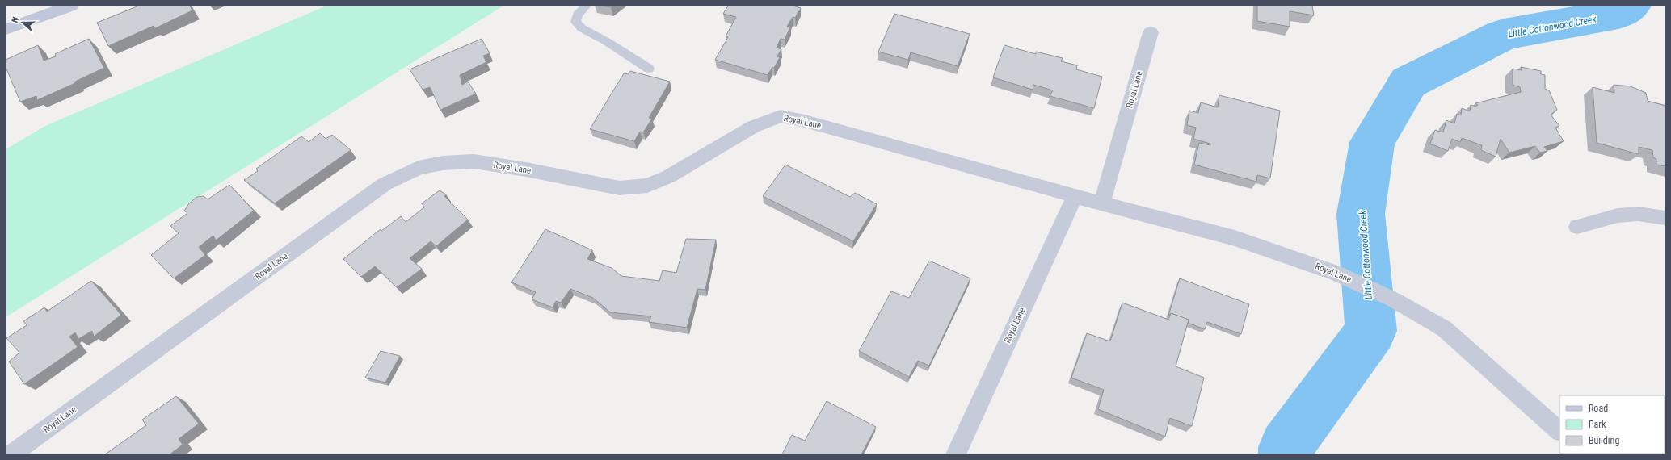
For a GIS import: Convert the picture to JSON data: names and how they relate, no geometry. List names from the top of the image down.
{
  "streets": {
    "street": ["Royal Lane"]
  },
  "water": ["Little Cottonwood Creek"],
  "legend": ["Road", "Park", "Building"],
  "north": "left"
}
